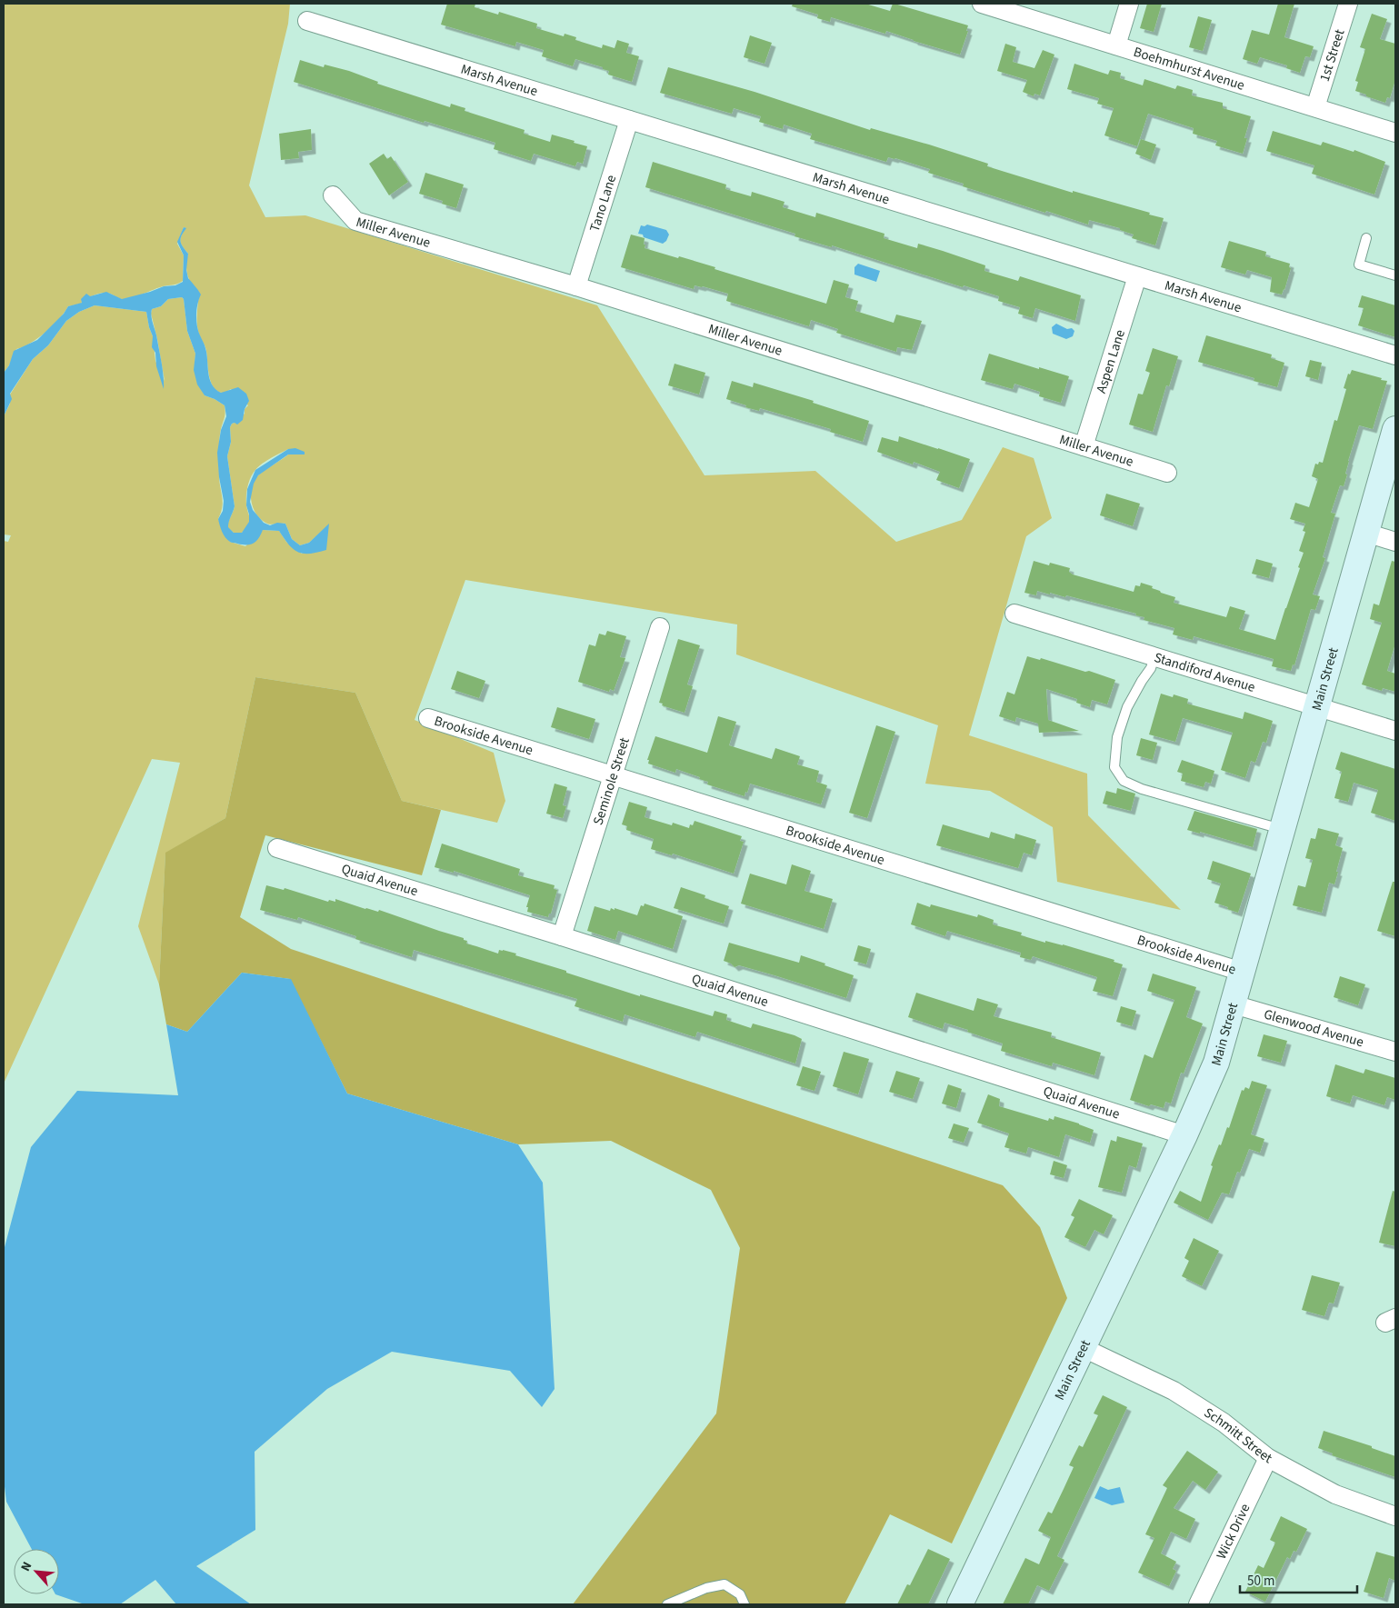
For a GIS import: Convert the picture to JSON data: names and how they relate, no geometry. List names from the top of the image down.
{
  "streets": {
    "main road": ["Main Street"],
    "street": [
      "1st Street",
      "Boehmhurst Avenue",
      "Marsh Avenue",
      "Tano Lane",
      "Miller Avenue",
      "Aspen Lane",
      "Standiford Avenue",
      "Brookside Avenue",
      "Seminole Street",
      "Quaid Avenue",
      "Glenwood Avenue",
      "Schmitt Street",
      "Wick Drive"
    ]
  },
  "crossings": [
    ["1st Street", "Boehmhurst Avenue"],
    ["Marsh Avenue", "Tano Lane"],
    ["Marsh Avenue", "Aspen Lane"],
    ["Tano Lane", "Miller Avenue"],
    ["Miller Avenue", "Aspen Lane"],
    ["Standiford Avenue", "Main Street"],
    ["Main Street", "Brookside Avenue"],
    ["Main Street", "Quaid Avenue"],
    ["Main Street", "Glenwood Avenue"],
    ["Main Street", "Schmitt Street"],
    ["Brookside Avenue", "Seminole Street"],
    ["Seminole Street", "Quaid Avenue"],
    ["Schmitt Street", "Wick Drive"]
  ],
  "scale_bar": "50 m",
  "north": "top left"
}
